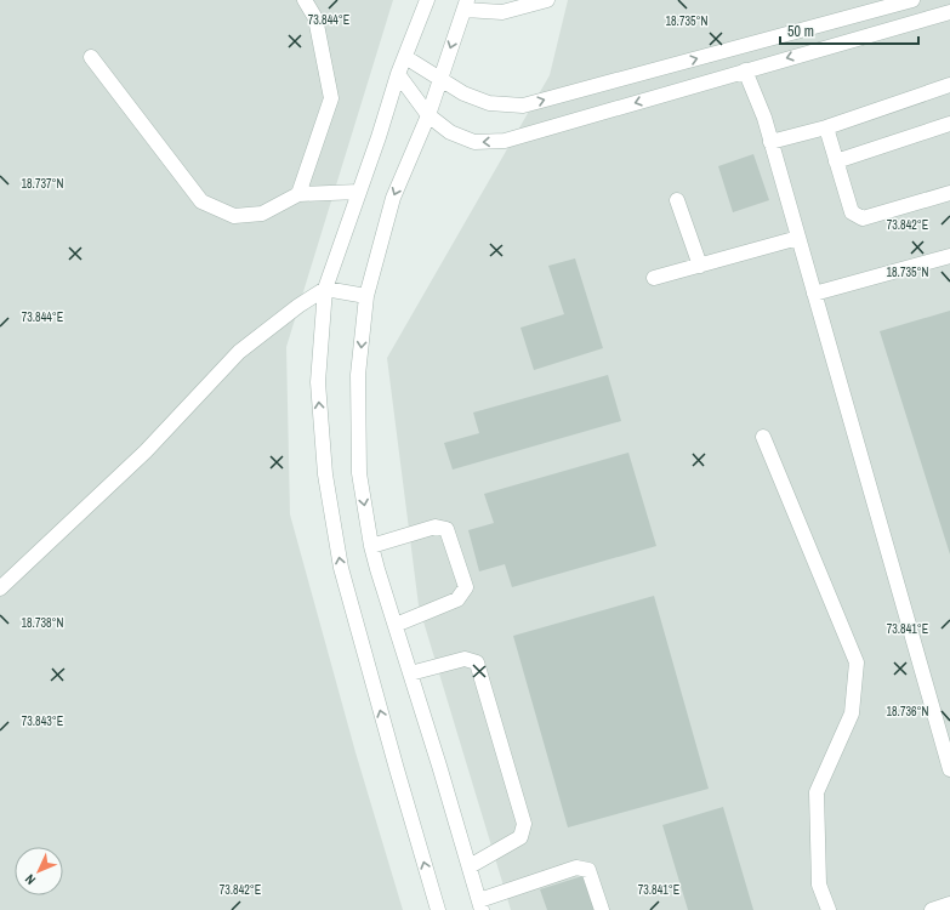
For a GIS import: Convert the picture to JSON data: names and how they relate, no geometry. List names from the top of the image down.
{
  "scale_bar": "50 m",
  "north": "bottom left",
  "coordinates": [
    "73.844°E",
    "18.735°N",
    "18.737°N",
    "73.842°E",
    "18.738°N",
    "73.841°E",
    "18.736°N",
    "73.843°E"
  ]
}
